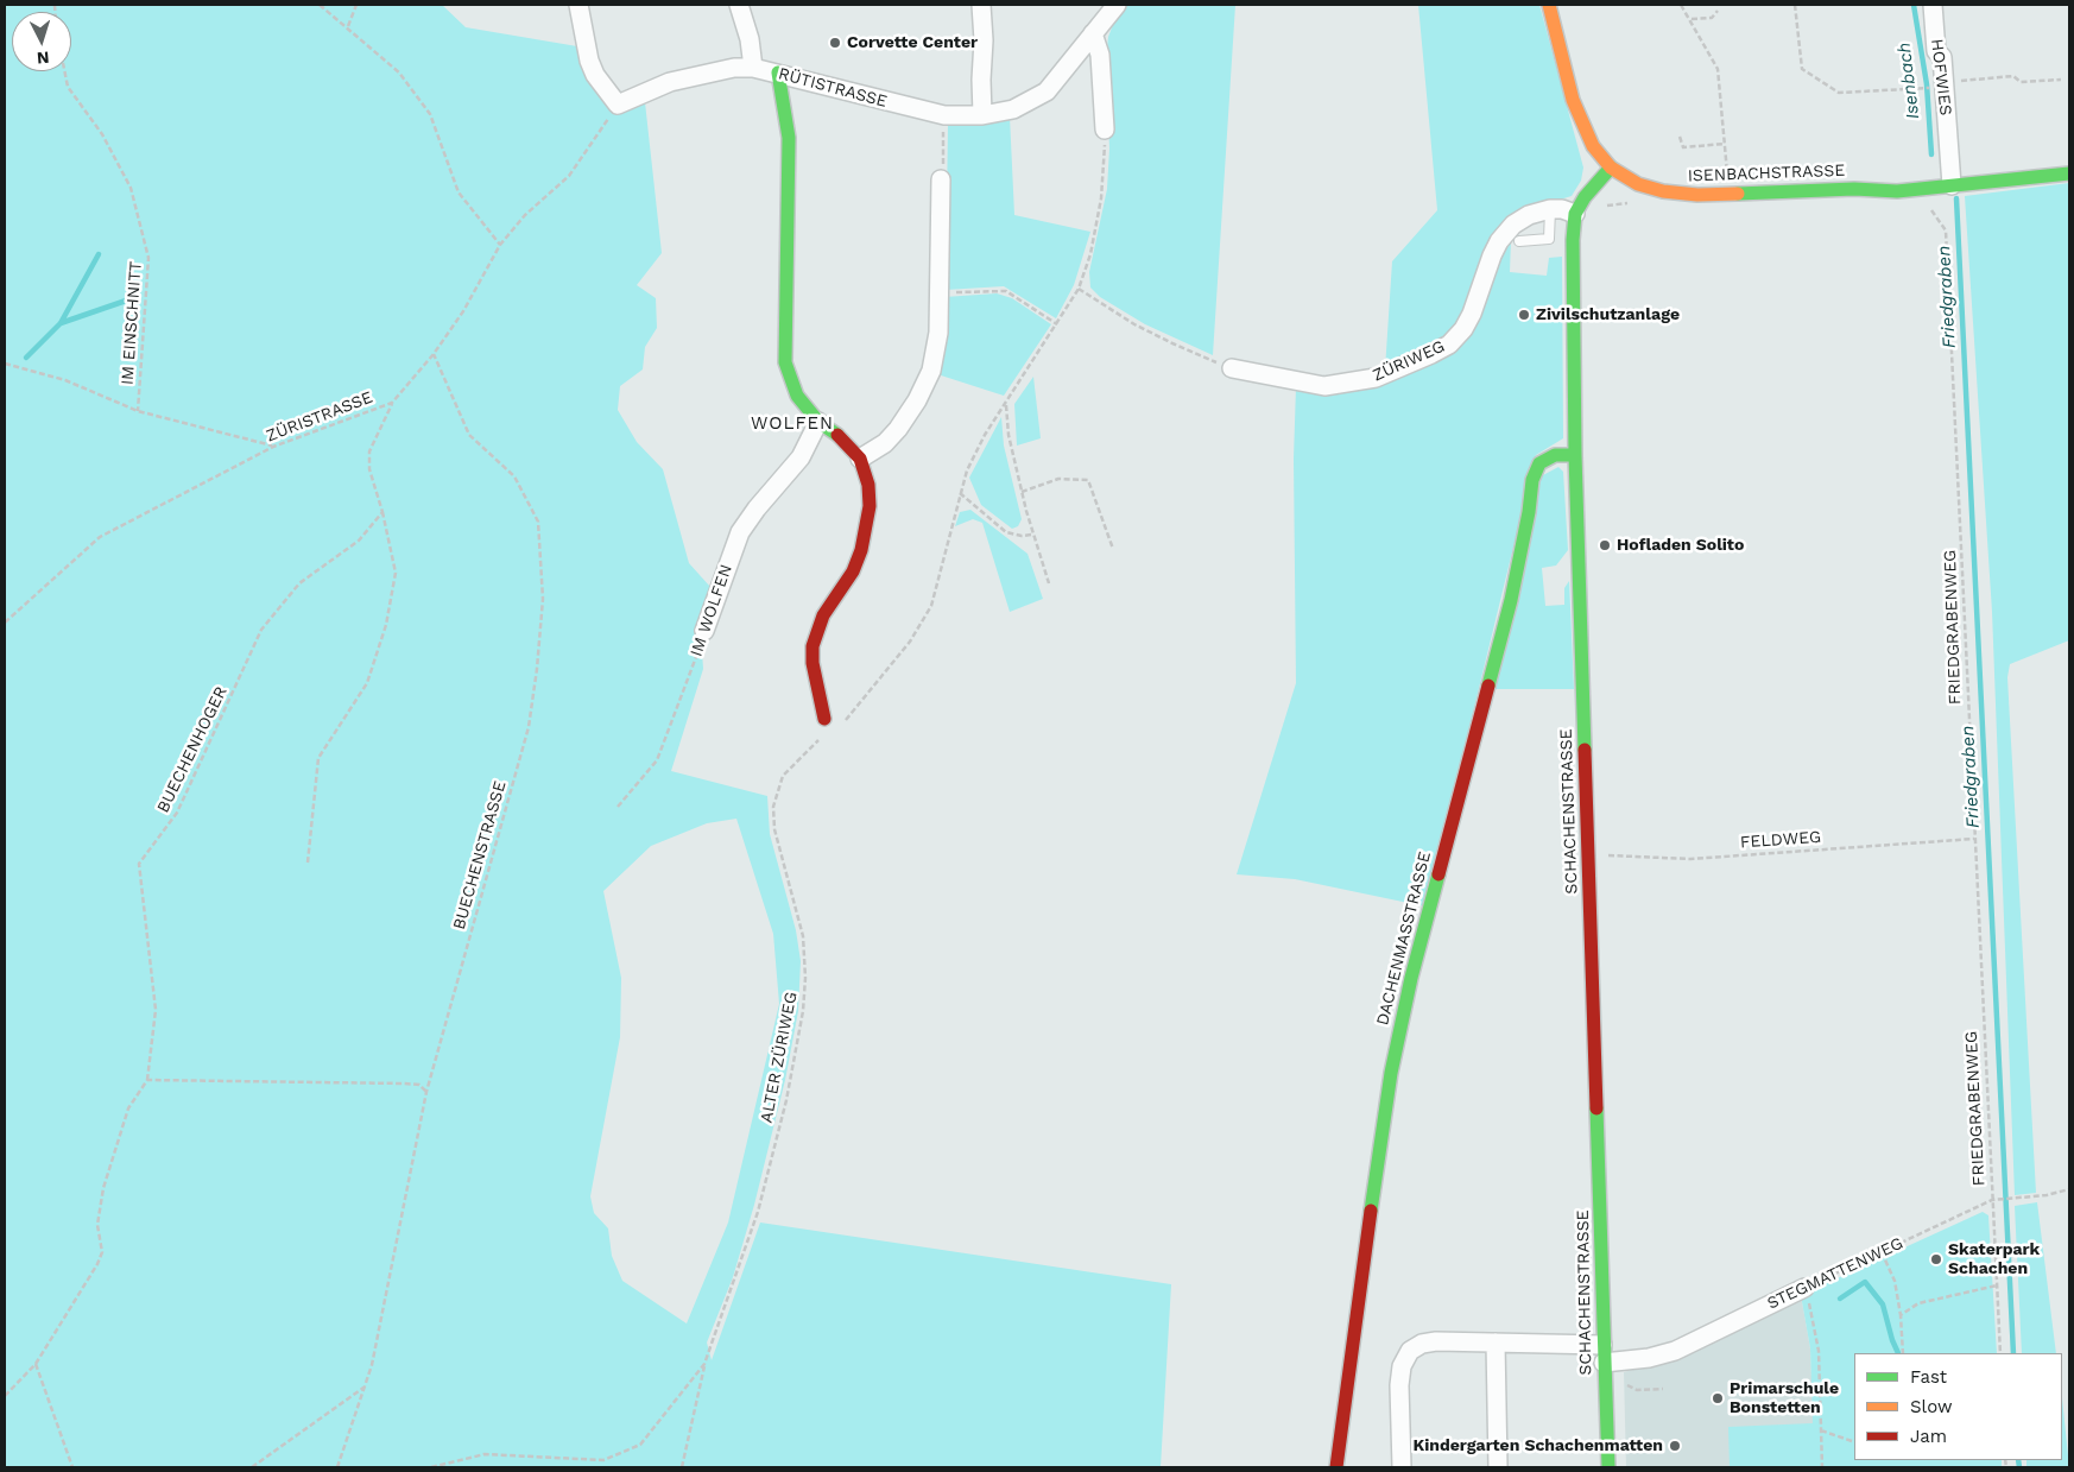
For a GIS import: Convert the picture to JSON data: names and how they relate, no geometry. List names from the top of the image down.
{
  "streets": {
    "street": [
      "HOFWIES",
      "RÜTISTRASSE",
      "ISENBACHSTRASSE",
      "ZÜRIWEG",
      "IM WOLFEN",
      "SCHACHENSTRASSE",
      "DACHENMASSTRASSE",
      "STEGMATTENWEG"
    ],
    "path": [
      "IM EINSCHNITT",
      "ZÜRISTRASSE",
      "FRIEDGRABENWEG",
      "BUECHENHOGER",
      "FELDWEG",
      "BUECHENSTRASSE",
      "ALTER ZÜRIWEG"
    ]
  },
  "crossings": [
    ["HOFWIES", "ISENBACHSTRASSE"],
    ["RÜTISTRASSE", "ZÜRISTRASSE"],
    ["ISENBACHSTRASSE", "FRIEDGRABENWEG"],
    ["ISENBACHSTRASSE", "SCHACHENSTRASSE"],
    ["ZÜRISTRASSE", "BUECHENSTRASSE"],
    ["FRIEDGRABENWEG", "FELDWEG"],
    ["FRIEDGRABENWEG", "STEGMATTENWEG"],
    ["SCHACHENSTRASSE", "FELDWEG"],
    ["SCHACHENSTRASSE", "DACHENMASSTRASSE"],
    ["SCHACHENSTRASSE", "STEGMATTENWEG"]
  ],
  "districts": ["WOLFEN"],
  "water": ["Isenbach", "Friedgraben"],
  "places": [
    "Corvette Center",
    "Zivilschutzanlage",
    "Hofladen Solito",
    "Skaterpark Schachen",
    "Primarschule Bonstetten",
    "Kindergarten Schachenmatten"
  ],
  "legend": ["Fast", "Slow", "Jam"],
  "north": "bottom"
}
